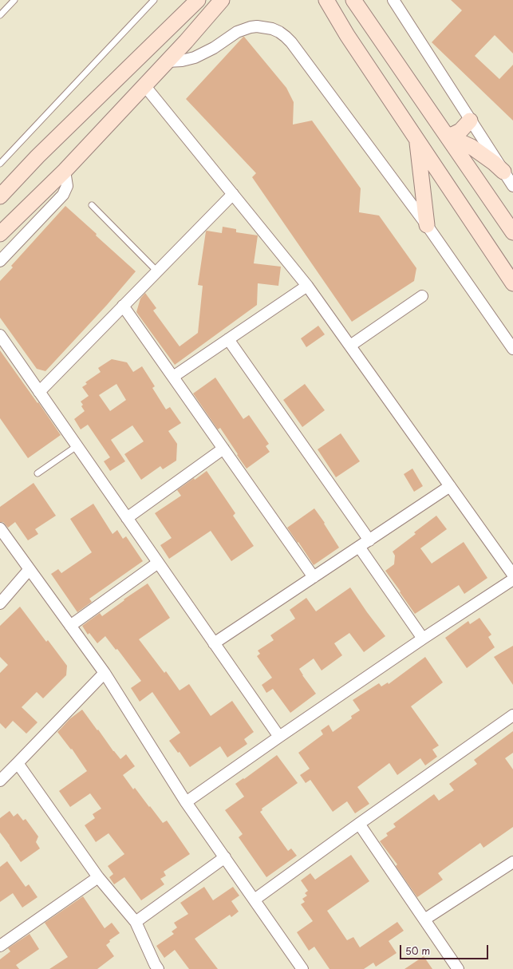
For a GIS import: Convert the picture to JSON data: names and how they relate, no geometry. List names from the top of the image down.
{
  "scale_bar": "50 m"
}
